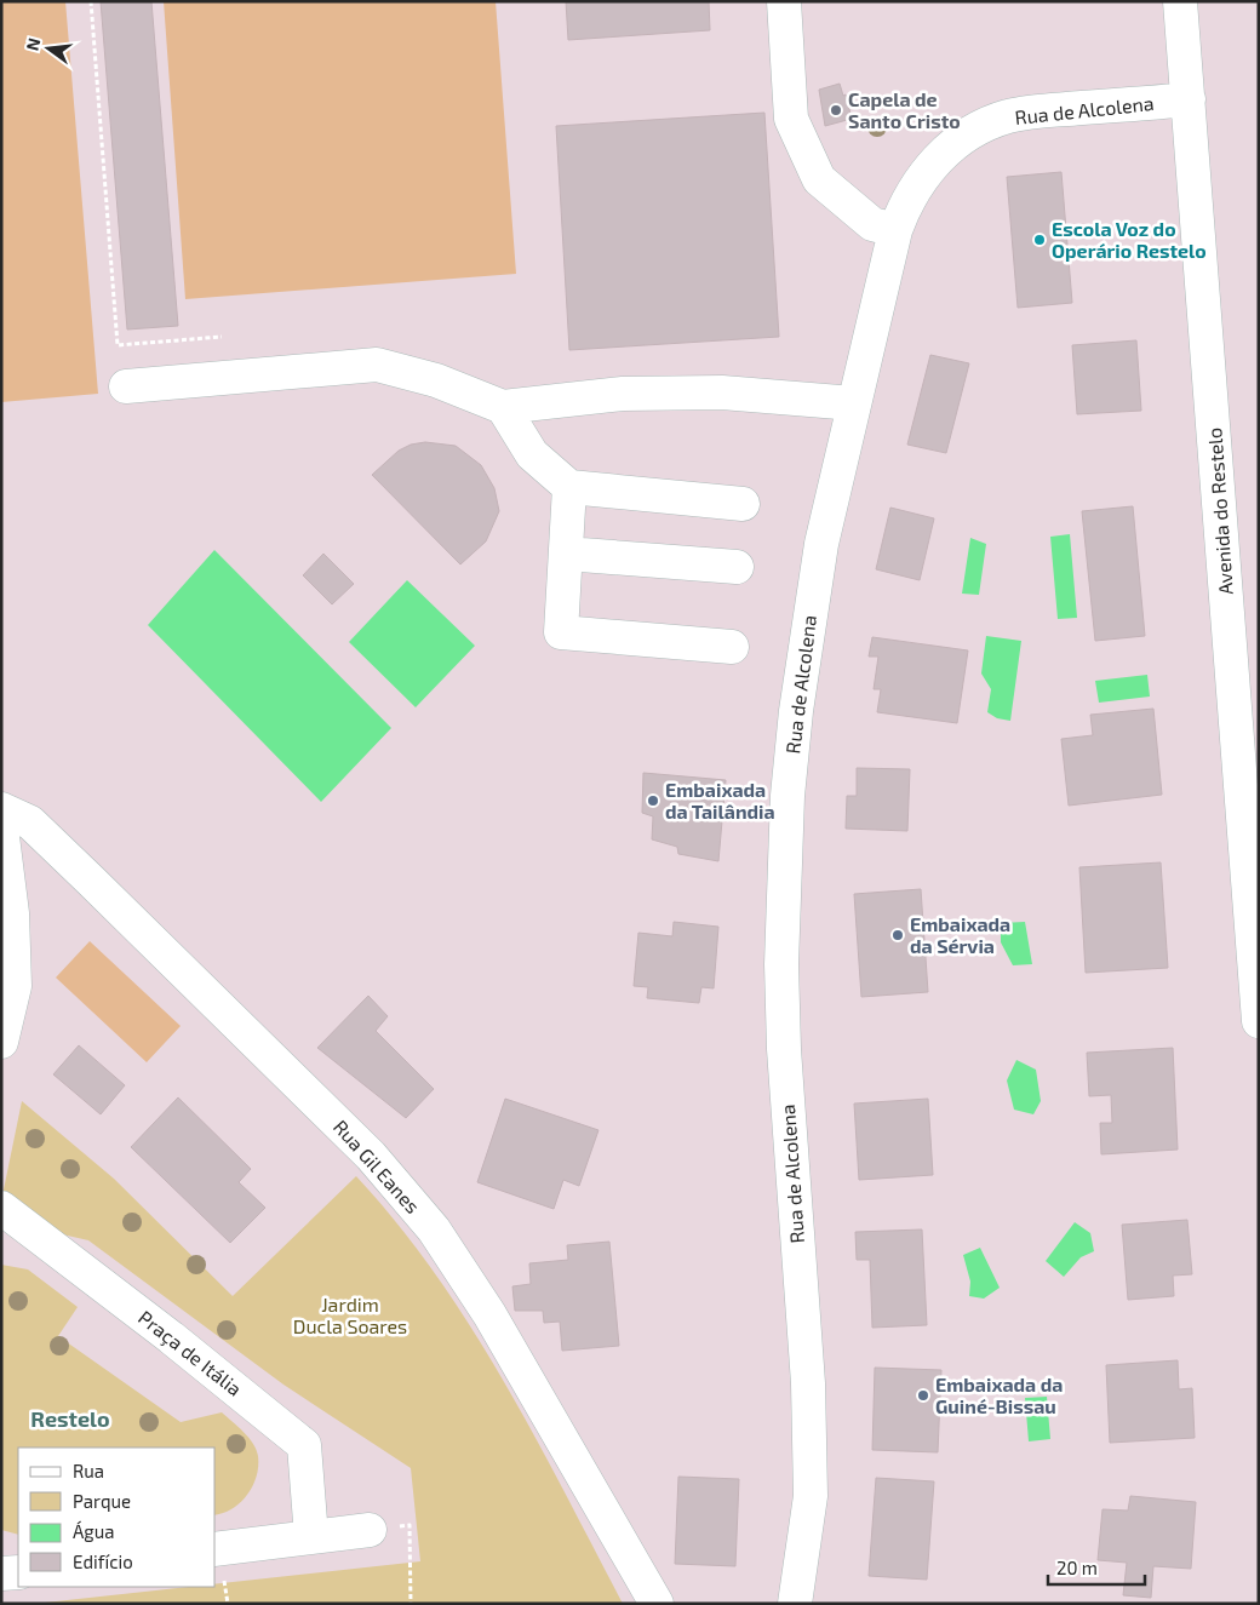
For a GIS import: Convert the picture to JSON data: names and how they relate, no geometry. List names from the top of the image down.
{
  "streets": {
    "street": [
      "Rua de Alcolena",
      "Avenida do Restelo",
      "Rua Gil Eanes",
      "Praça de Itália"
    ]
  },
  "crossings": [
    ["Rua de Alcolena", "Avenida do Restelo"]
  ],
  "districts": ["Restelo"],
  "parks": ["Jardim Ducla Soares"],
  "places": [
    "Capela de Santo Cristo",
    "Escola Voz do Operário Restelo",
    "Embaixada da Tailândia",
    "Embaixada da Sérvia",
    "Embaixada da Guiné-Bissau"
  ],
  "legend": [
    "Rua",
    "Parque",
    "Água",
    "Edifício"
  ],
  "scale_bar": "20 m",
  "north": "left"
}
